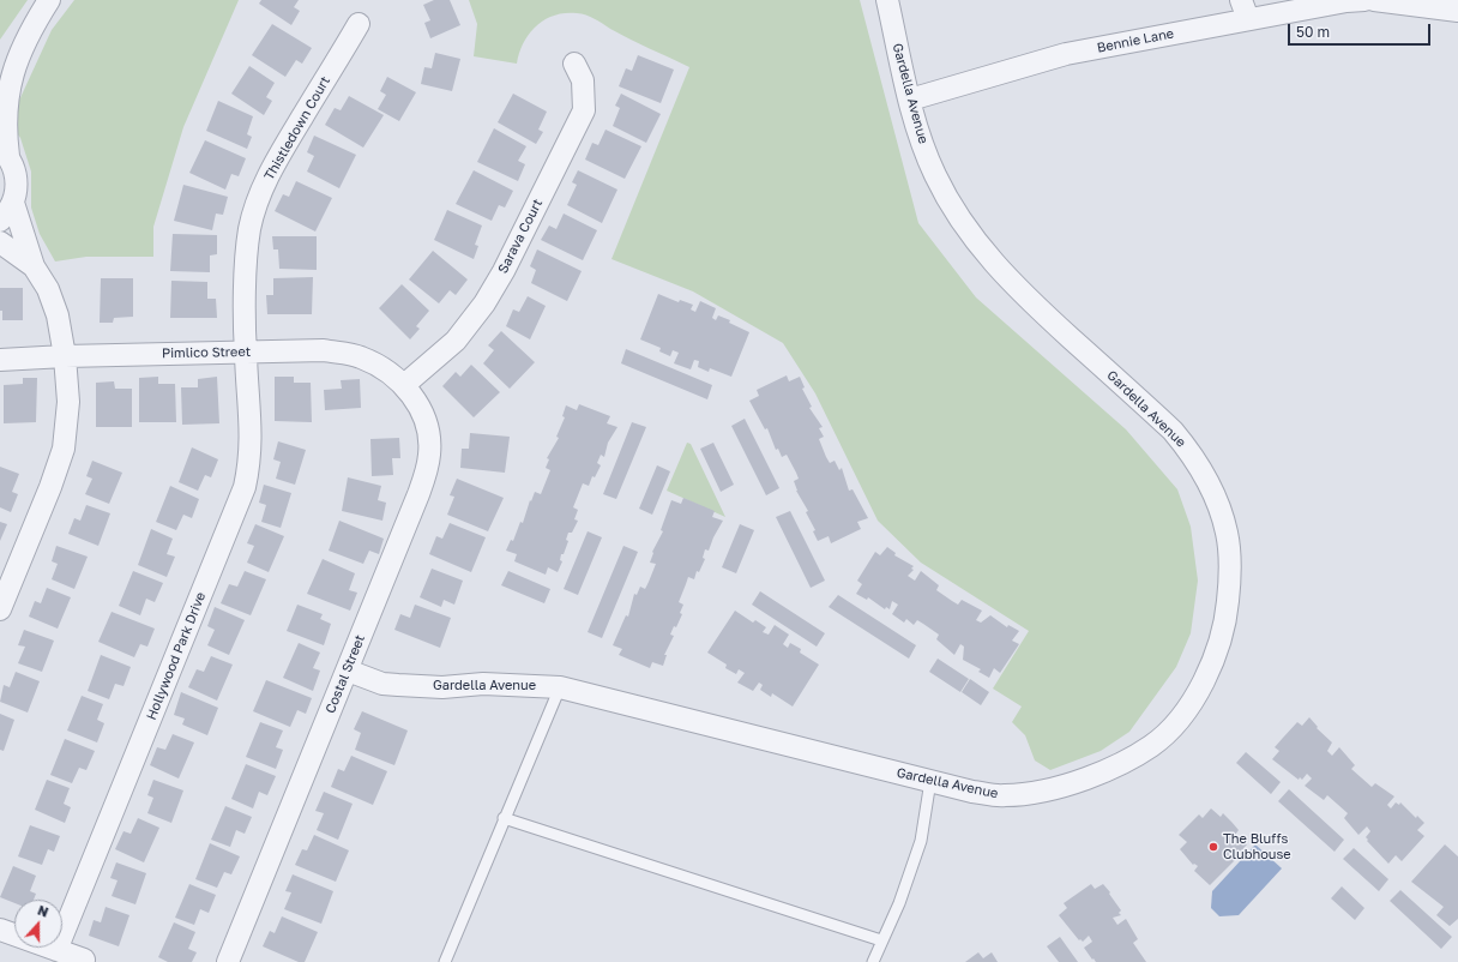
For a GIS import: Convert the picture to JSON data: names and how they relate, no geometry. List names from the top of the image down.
{
  "streets": {
    "street": [
      "Bennie Lane",
      "Gardella Avenue",
      "Thistledown Court",
      "Sarava Court",
      "Pimlico Street",
      "Hollywood Park Drive",
      "Costal Street"
    ]
  },
  "crossings": [
    ["Bennie Lane", "Gardella Avenue"],
    ["Gardella Avenue", "Costal Street"],
    ["Thistledown Court", "Pimlico Street"],
    ["Thistledown Court", "Hollywood Park Drive"],
    ["Sarava Court", "Pimlico Street"],
    ["Sarava Court", "Costal Street"],
    ["Pimlico Street", "Hollywood Park Drive"],
    ["Pimlico Street", "Costal Street"]
  ],
  "places": ["The Bluffs Clubhouse"],
  "scale_bar": "50 m",
  "north": "top"
}
